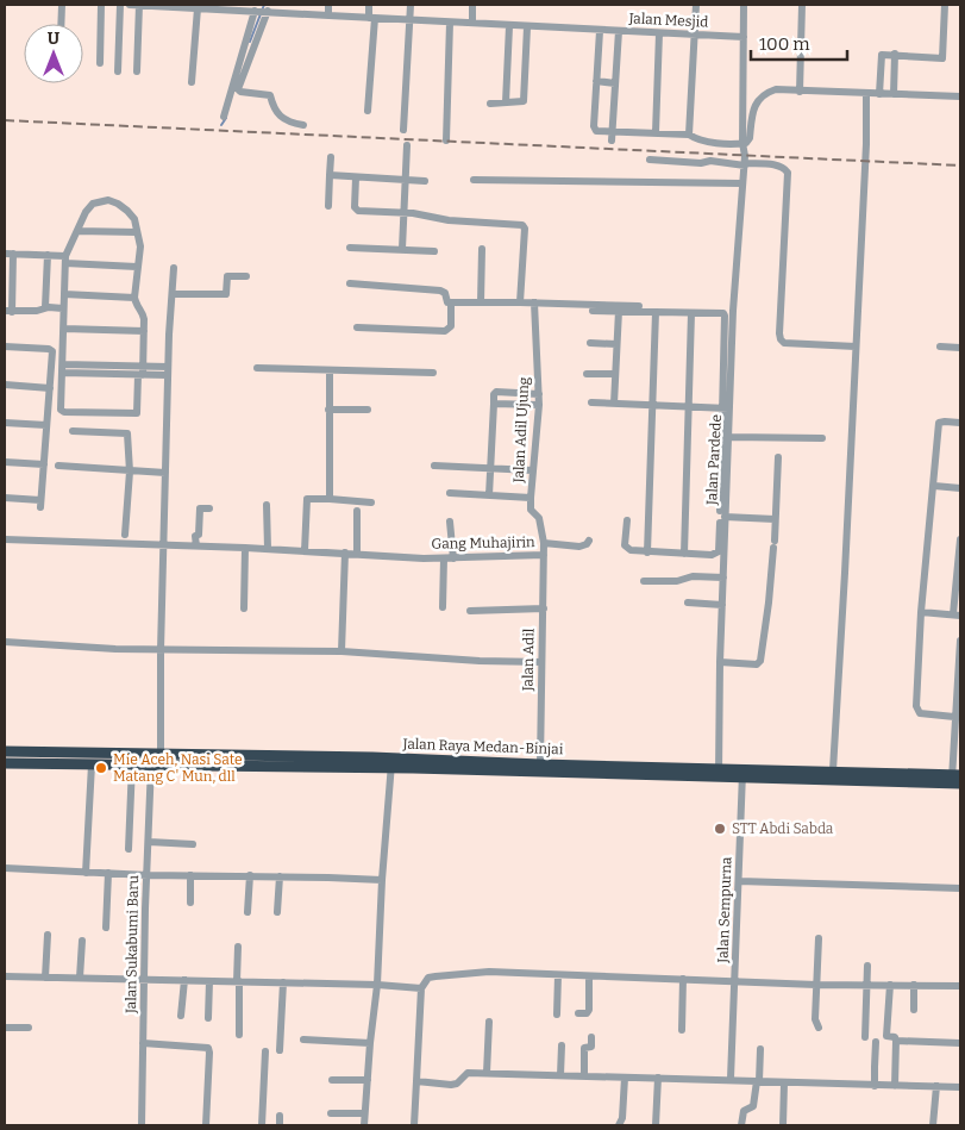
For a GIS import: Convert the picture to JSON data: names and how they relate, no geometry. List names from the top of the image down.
{
  "streets": {
    "highway": ["Jalan Raya Medan-Binjai"],
    "street": [
      "Jalan Mesjid",
      "Jalan Adil Ujung",
      "Jalan Pardede",
      "Gang Muhajirin",
      "Jalan Adil",
      "Jalan Sempurna",
      "Jalan Sukabumi Baru"
    ]
  },
  "crossings": [
    ["Jalan Mesjid", "Jalan Pardede"],
    ["Jalan Adil Ujung", "Gang Muhajirin"],
    ["Jalan Adil Ujung", "Jalan Adil"],
    ["Jalan Pardede", "Jalan Raya Medan-Binjai"],
    ["Gang Muhajirin", "Jalan Adil"],
    ["Gang Muhajirin", "Jalan Sukabumi Baru"],
    ["Jalan Adil", "Jalan Raya Medan-Binjai"],
    ["Jalan Raya Medan-Binjai", "Jalan Sempurna"],
    ["Jalan Raya Medan-Binjai", "Jalan Sukabumi Baru"]
  ],
  "places": ["Mie Aceh, Nasi Sate Matang C' Mun, dll", "STT Abdi Sabda"],
  "scale_bar": "100 m",
  "north": "top"
}
